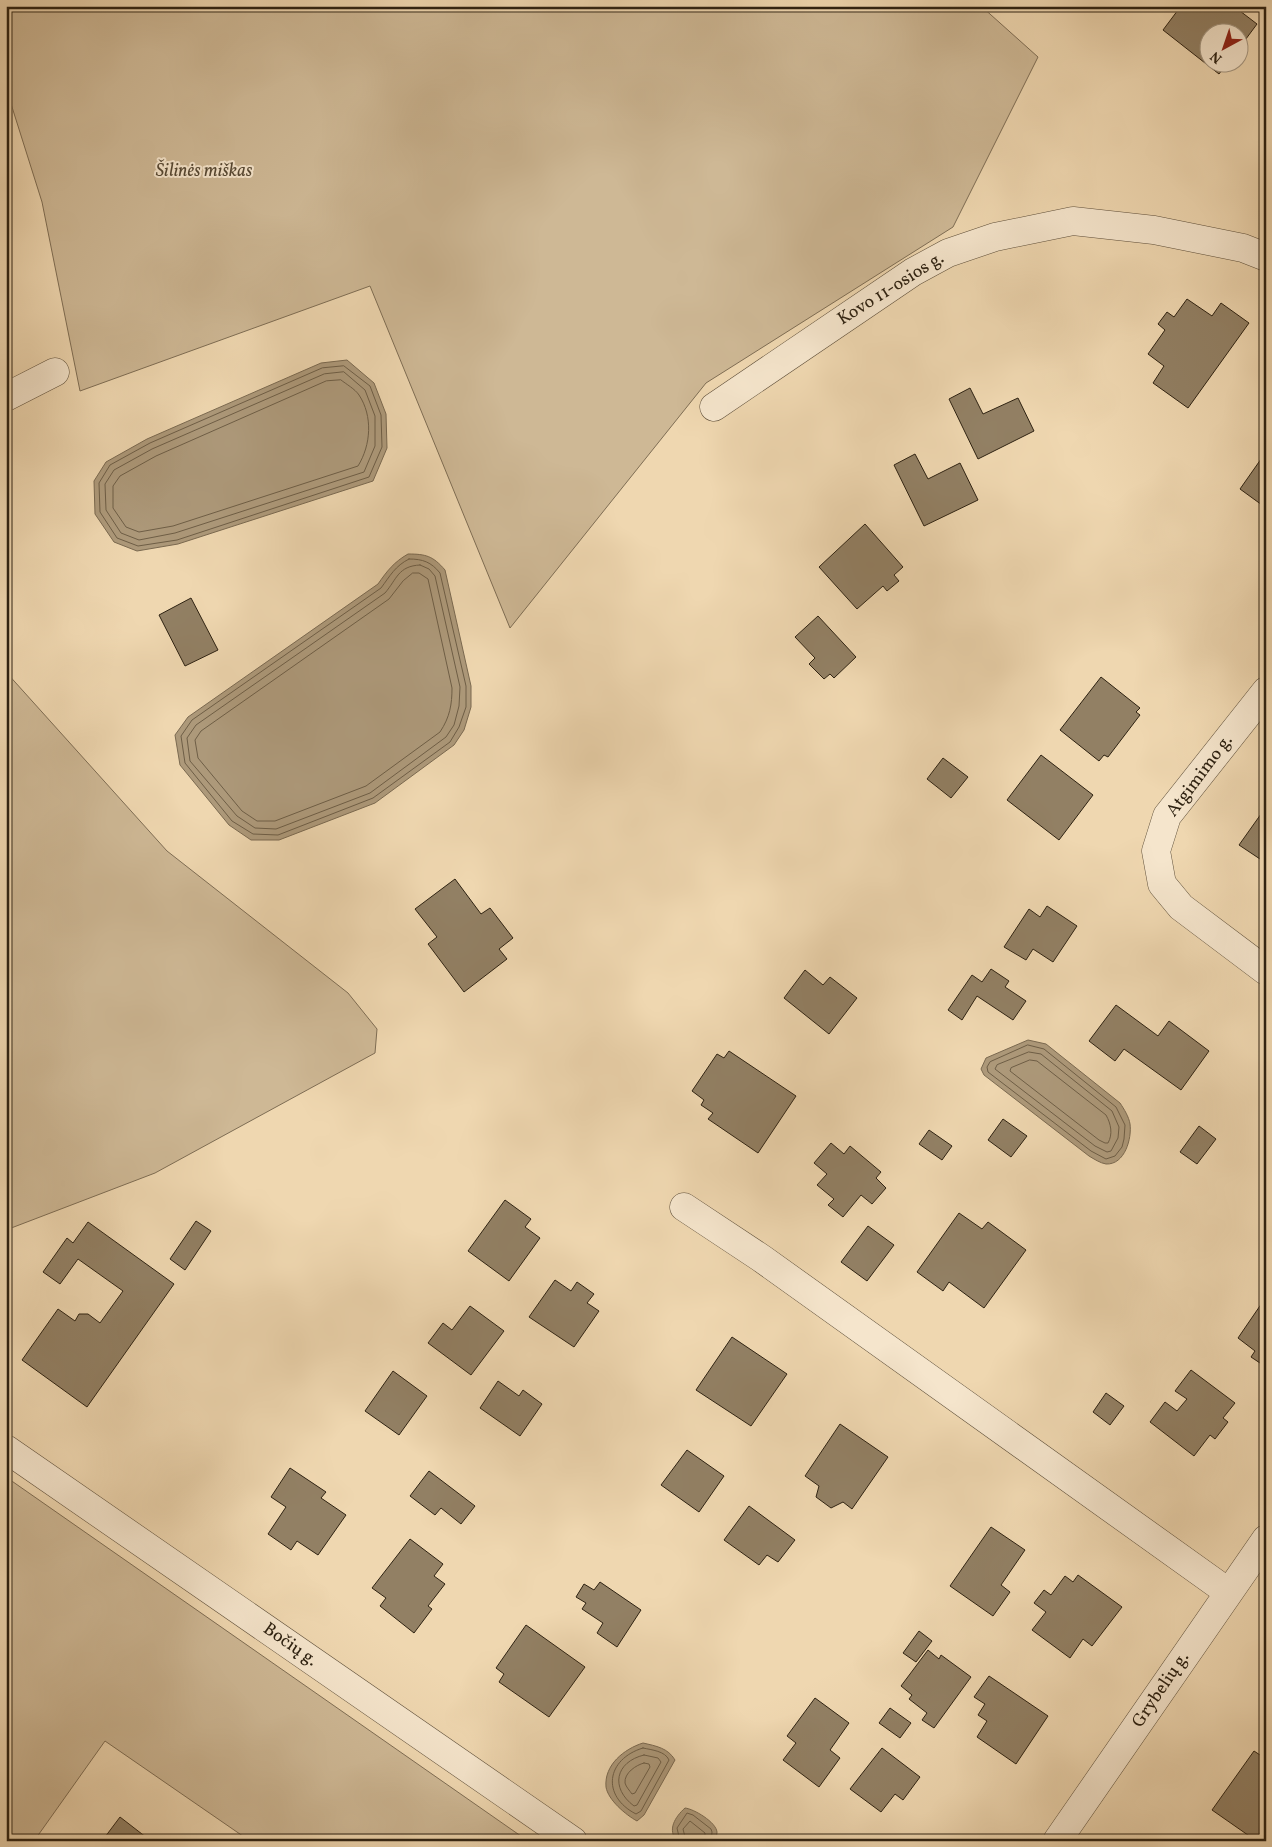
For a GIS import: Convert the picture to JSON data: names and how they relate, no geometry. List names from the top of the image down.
{
  "streets": {
    "street": [
      "Kovo 11-osios g.",
      "Atgimimo g.",
      "Bočių g.",
      "Grybelių g."
    ]
  },
  "parks": ["Šilinės miškas"],
  "north": "bottom left"
}
